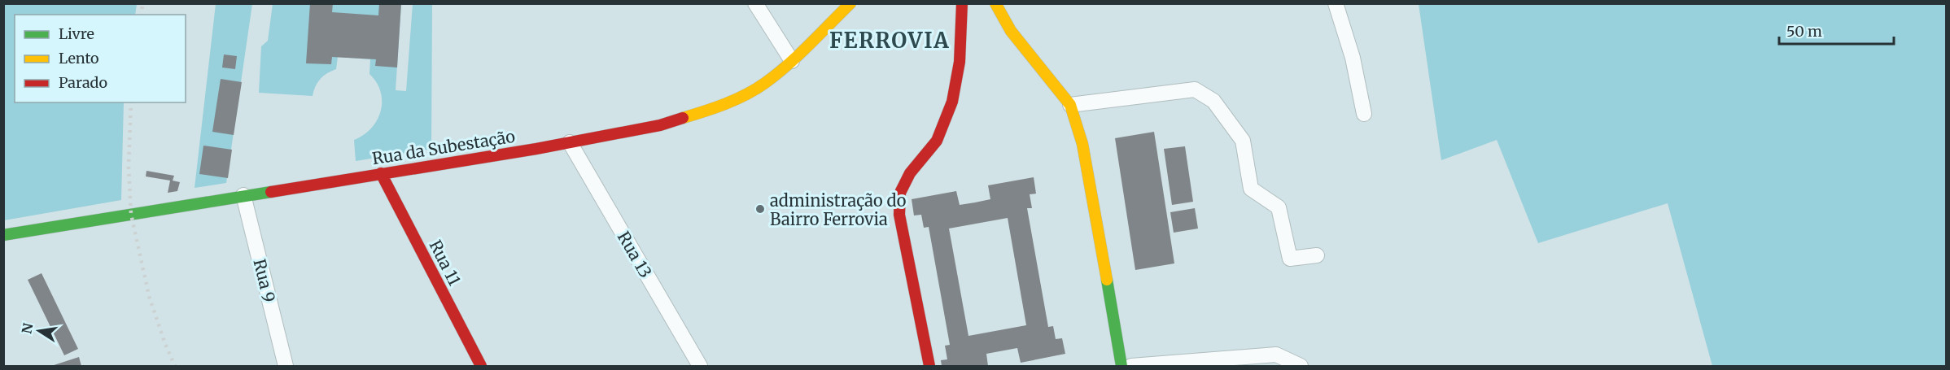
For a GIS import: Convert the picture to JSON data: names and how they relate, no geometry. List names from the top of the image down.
{
  "streets": {
    "street": [
      "Rua da Subestação",
      "Rua 13",
      "Rua 11",
      "Rua 9"
    ]
  },
  "crossings": [
    ["Rua da Subestação", "Rua 13"],
    ["Rua da Subestação", "Rua 11"],
    ["Rua da Subestação", "Rua 9"]
  ],
  "districts": ["FERROVIA"],
  "places": ["administração do Bairro Ferrovia"],
  "legend": ["Livre", "Lento", "Parado"],
  "scale_bar": "50 m",
  "north": "left"
}
